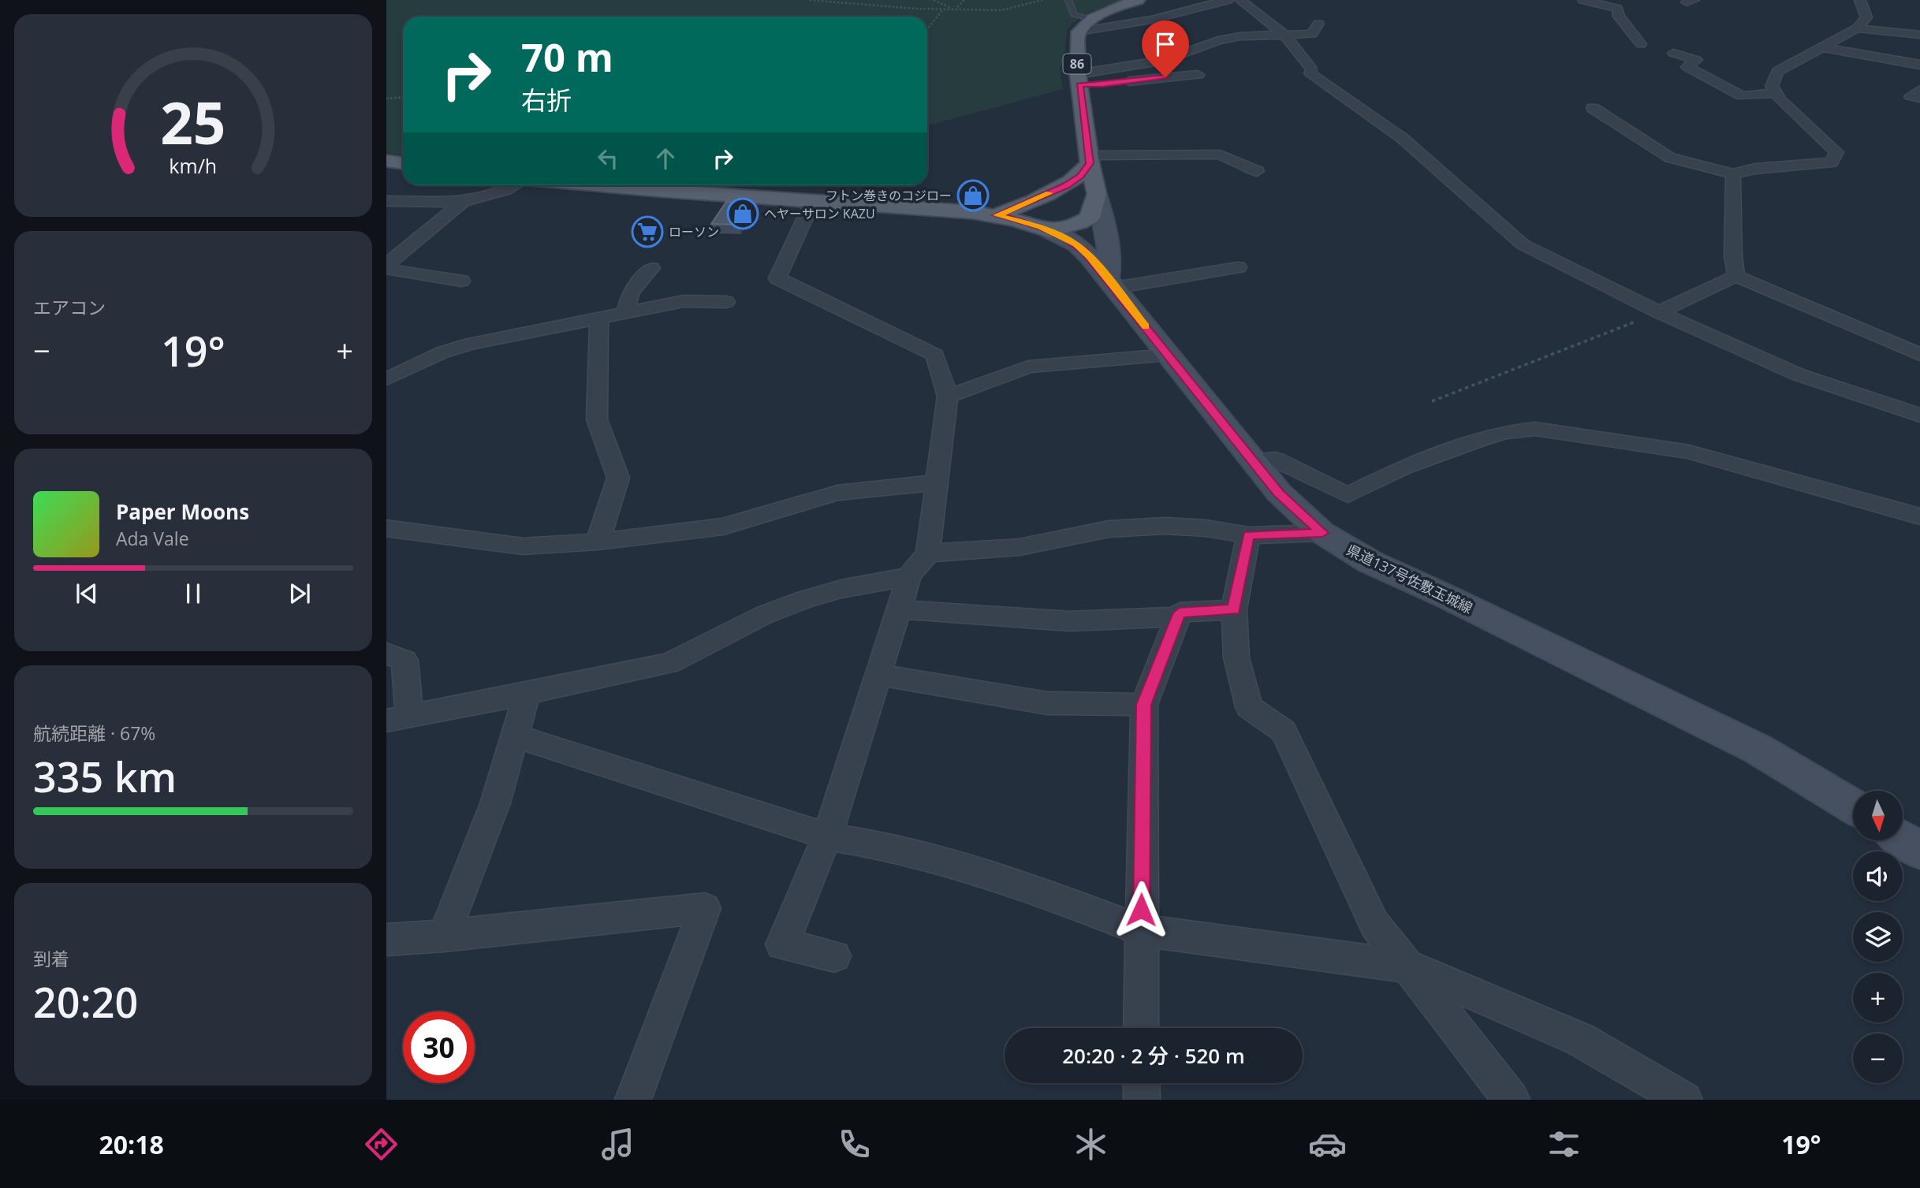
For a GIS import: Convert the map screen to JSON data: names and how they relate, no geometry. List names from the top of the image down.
{
  "streets": {
    "main road": ["86", "県道137号佐敷玉城線"]
  },
  "places": {
    "shop": ["フトン巻きのコジロー", "ヘヤーサロン KAZU"],
    "supermarket": ["ローソン"]
  },
  "north": "bottom",
  "page": {
    "turn": ["70 m", "右折"],
    "tile": [
      "エアコン",
      ["航続距離 · 67%", "335 km"],
      ["到着", "20:20"]
    ],
    "heat": ["−", "19°", "+"],
    "song": ["Paper Moons", "Ada Vale"],
    "map_buttons": ["+", "−"],
    "limit": "30",
    "trip": "20:20 · 2 分 · 520 m",
    "tabs": ["20:18", "19°"],
    "gauge": ["25", "km/h"]
  }
}
